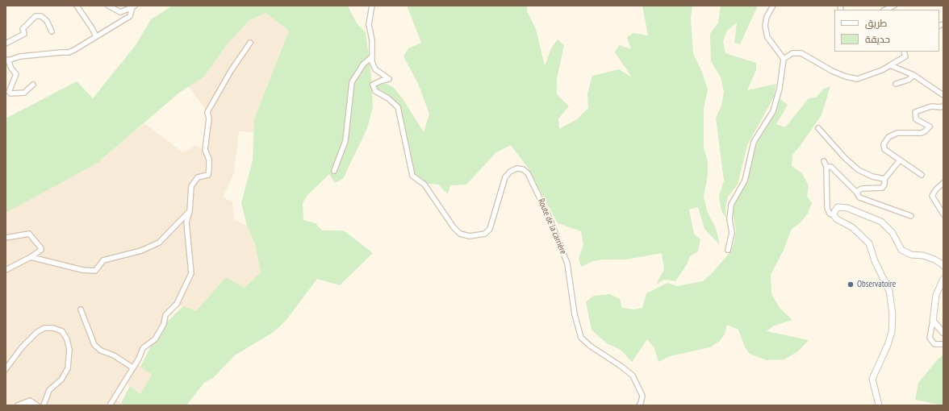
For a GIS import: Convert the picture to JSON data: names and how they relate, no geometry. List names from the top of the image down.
{
  "streets": {
    "street": ["Route de la carrière"]
  },
  "places": ["Observatoire"],
  "legend": ["طريق", "حديقة"]
}
